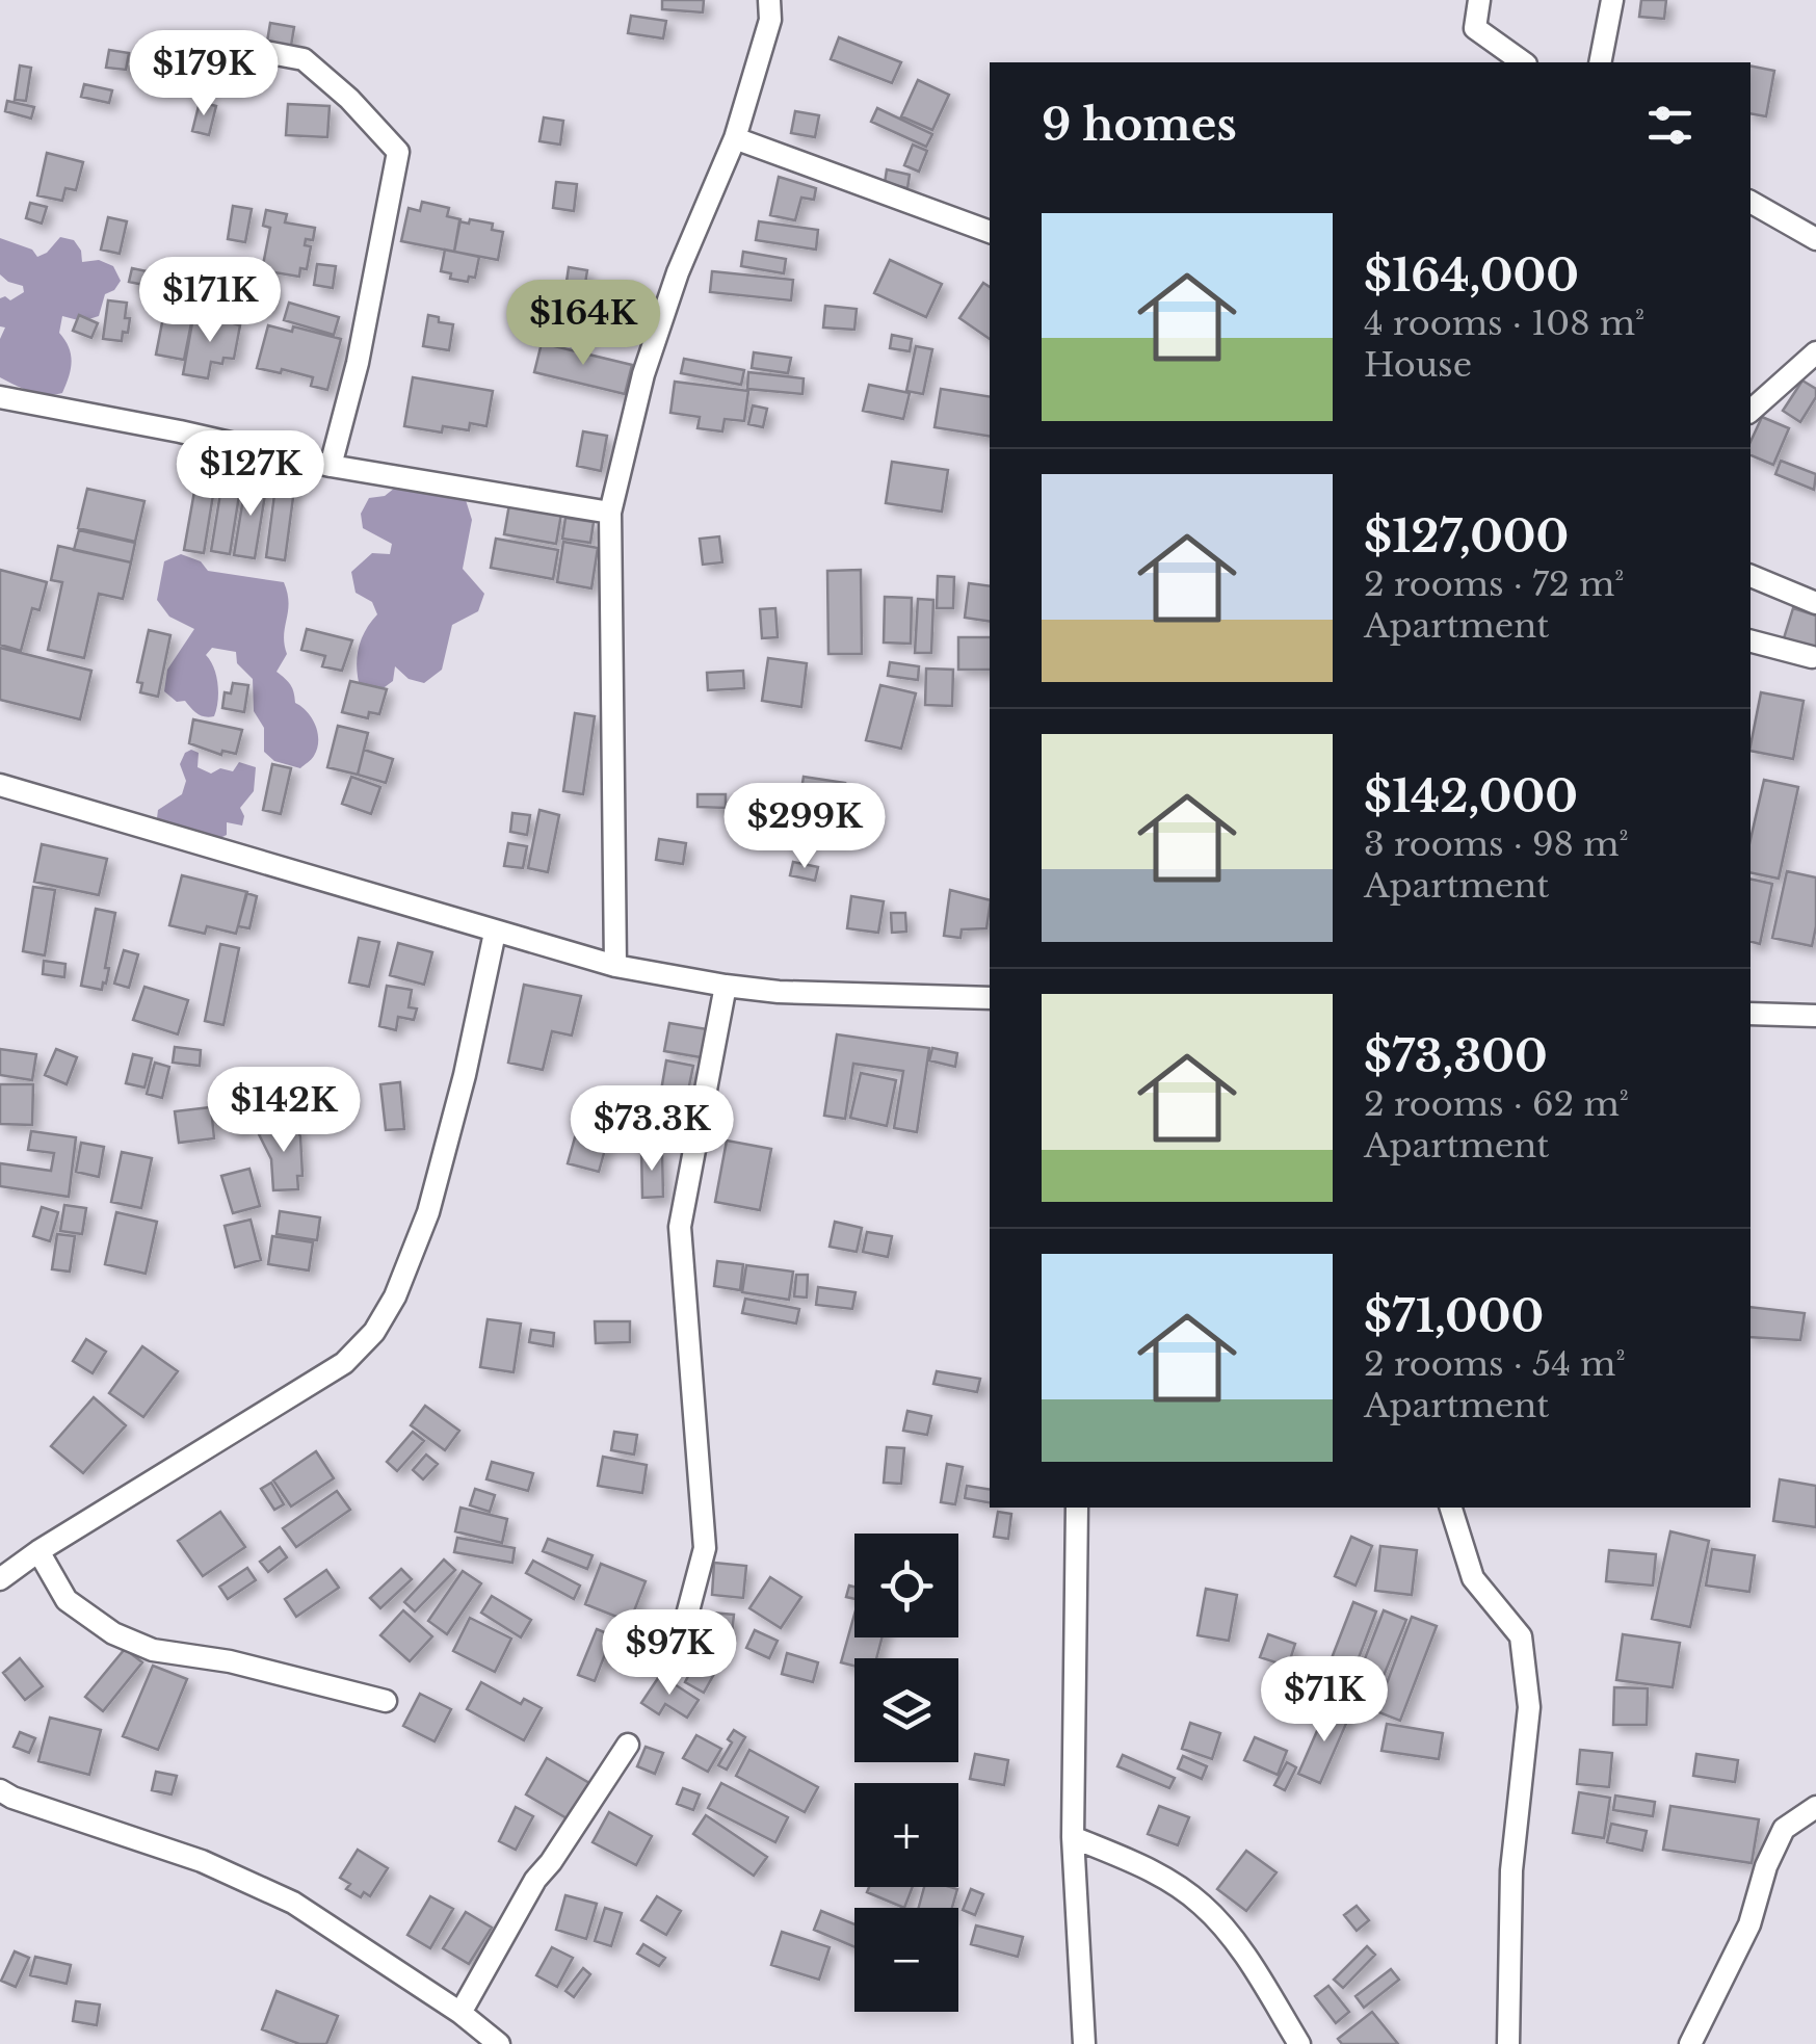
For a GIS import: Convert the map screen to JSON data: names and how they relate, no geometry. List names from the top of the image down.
{
  "page": {
    "price": [
      "$179K",
      "$171K",
      "$164K",
      "$127K",
      "$299K",
      "$142K",
      "$73.3K",
      "$97K",
      "$71K"
    ],
    "heading": "9 homes",
    "list": [
      {
        "name": "$164,000",
        "note": "4 rooms · 108 m² · House"
      },
      {
        "name": "$127,000",
        "note": "2 rooms · 72 m² · Apartment"
      },
      {
        "name": "$142,000",
        "note": "3 rooms · 98 m² · Apartment"
      },
      {
        "name": "$73,300",
        "note": "2 rooms · 62 m² · Apartment"
      },
      {
        "name": "$71,000",
        "note": "2 rooms · 54 m² · Apartment"
      }
    ],
    "map_buttons": ["+", "−"]
  }
}
